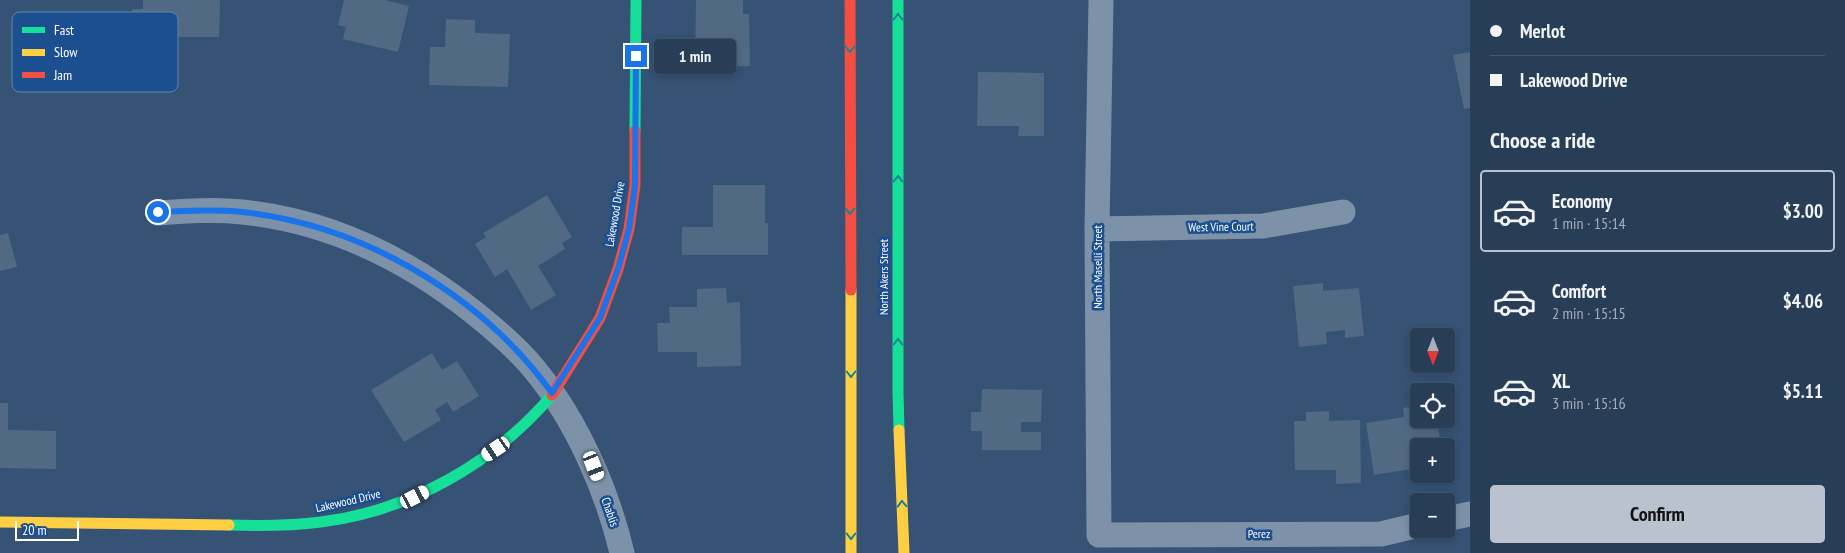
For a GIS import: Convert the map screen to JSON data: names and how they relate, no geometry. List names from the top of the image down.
{
  "streets": {
    "main road": ["Lakewood Drive", "North Akers Street"],
    "street": [
      "West Vine Court",
      "North Maselli Street",
      "Chablis",
      "Perez"
    ]
  },
  "crossings": [
    ["Lakewood Drive", "Chablis"],
    ["West Vine Court", "North Maselli Street"],
    ["North Maselli Street", "Perez"]
  ],
  "legend": ["Fast", "Slow", "Jam"],
  "scale_bar": "20 m",
  "north": "bottom",
  "page": {
    "banner": ["Merlot", "Lakewood Drive"],
    "bubble": "1 min",
    "heading": "Choose a ride",
    "list": [
      {
        "name": "Economy",
        "note": "1 min · 15:14",
        "value": "$3.00"
      },
      {
        "name": "Comfort",
        "note": "2 min · 15:15",
        "value": "$4.06"
      },
      {
        "name": "XL",
        "note": "3 min · 15:16",
        "value": "$5.11"
      }
    ],
    "map_buttons": ["+", "−"],
    "buttons": "Confirm",
    "scale": "20 m"
  }
}
